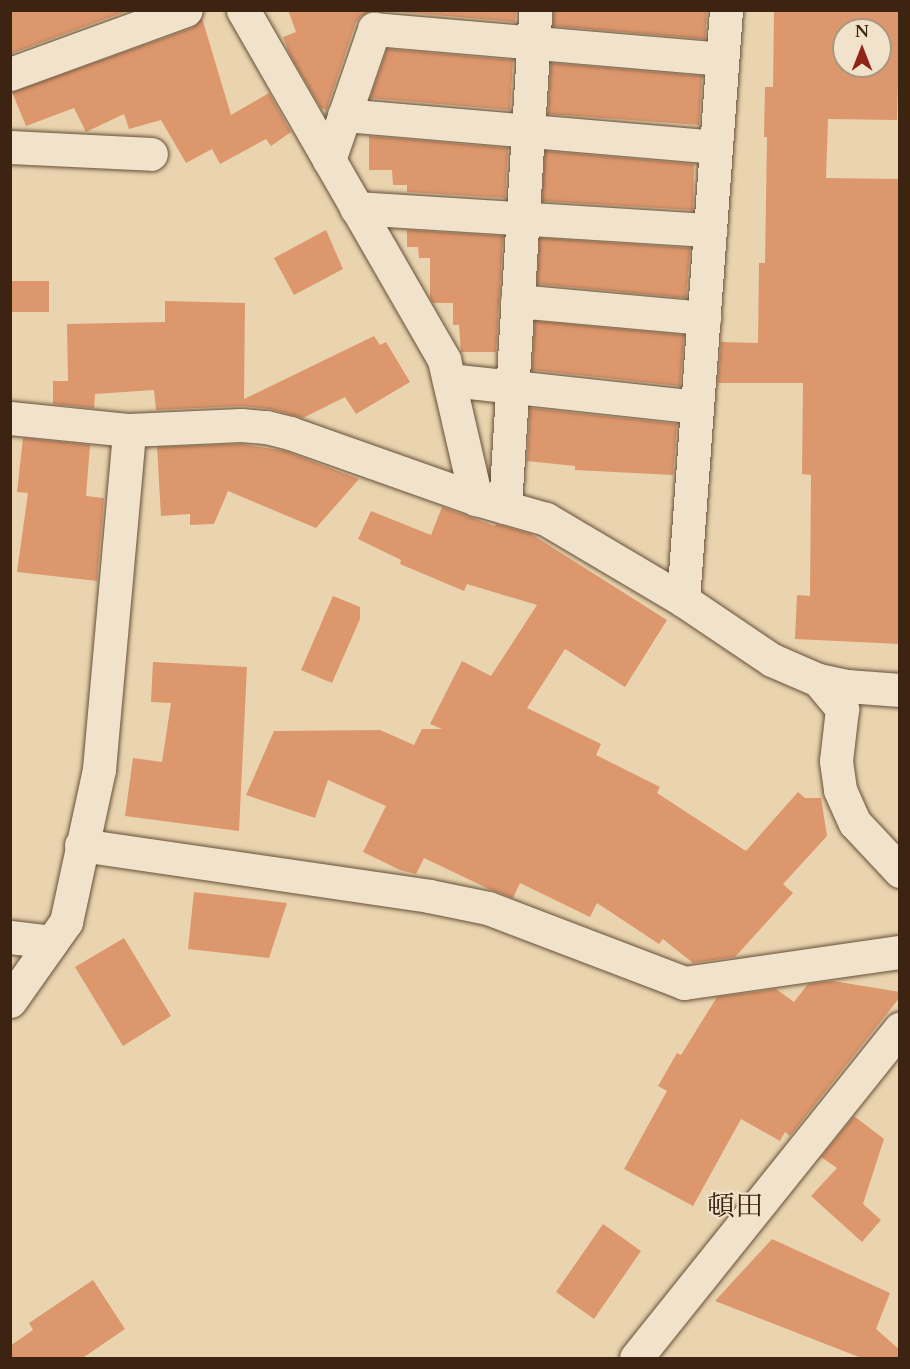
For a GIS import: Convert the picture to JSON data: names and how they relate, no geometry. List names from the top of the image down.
{
  "districts": ["頓田"],
  "north": "top"
}
